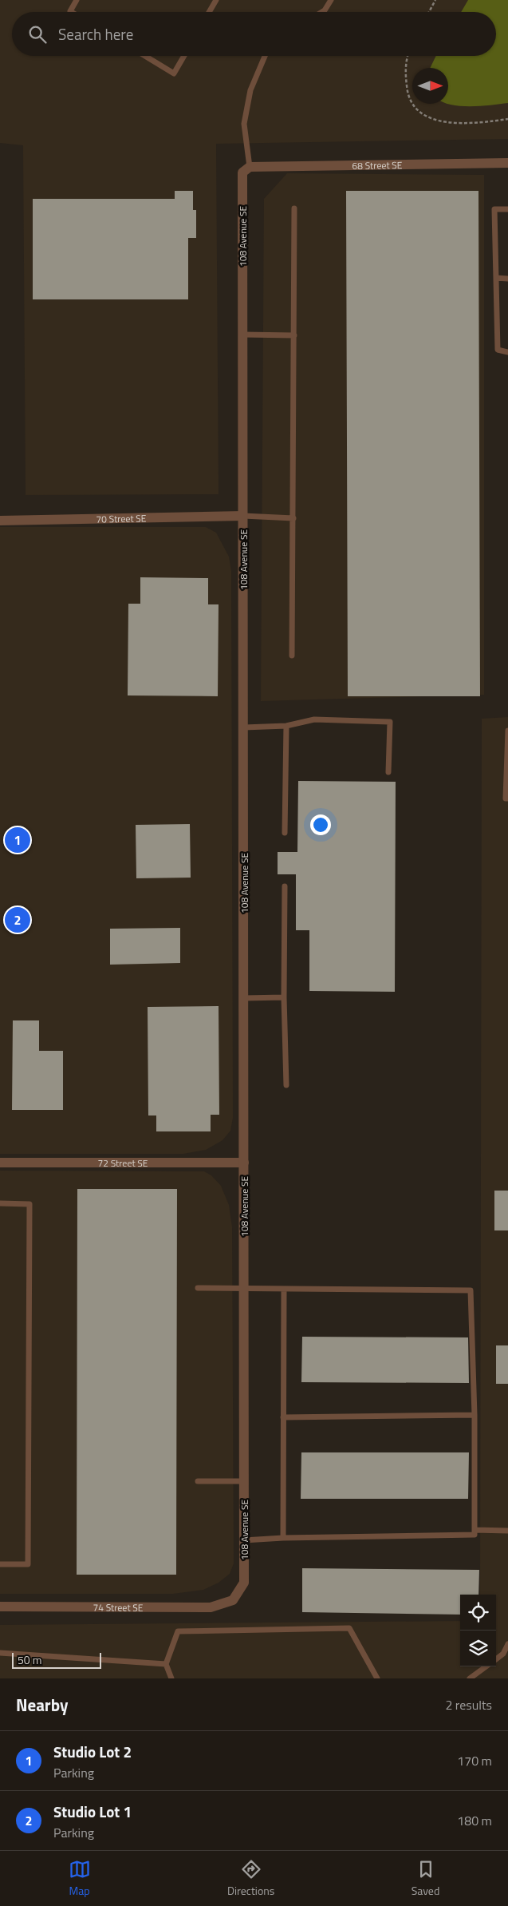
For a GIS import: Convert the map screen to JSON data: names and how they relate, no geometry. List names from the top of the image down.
{
  "streets": {
    "street": [
      "68 Street SE",
      "108 Avenue SE",
      "70 Street SE",
      "72 Street SE",
      "74 Street SE"
    ]
  },
  "crossings": [
    ["68 Street SE", "108 Avenue SE"],
    ["108 Avenue SE", "70 Street SE"],
    ["108 Avenue SE", "72 Street SE"],
    ["108 Avenue SE", "74 Street SE"]
  ],
  "scale_bar": "50 m",
  "north": "right",
  "page": {
    "search": "Search here",
    "pins": ["1", "2"],
    "scale": "50 m",
    "heading": ["Nearby", "2 results"],
    "list": [
      {
        "mark": "1",
        "name": "Studio Lot 2",
        "note": "Parking",
        "value": "170 m"
      },
      {
        "mark": "2",
        "name": "Studio Lot 1",
        "note": "Parking",
        "value": "180 m"
      }
    ],
    "nav": ["Map", "Directions", "Saved"]
  }
}
